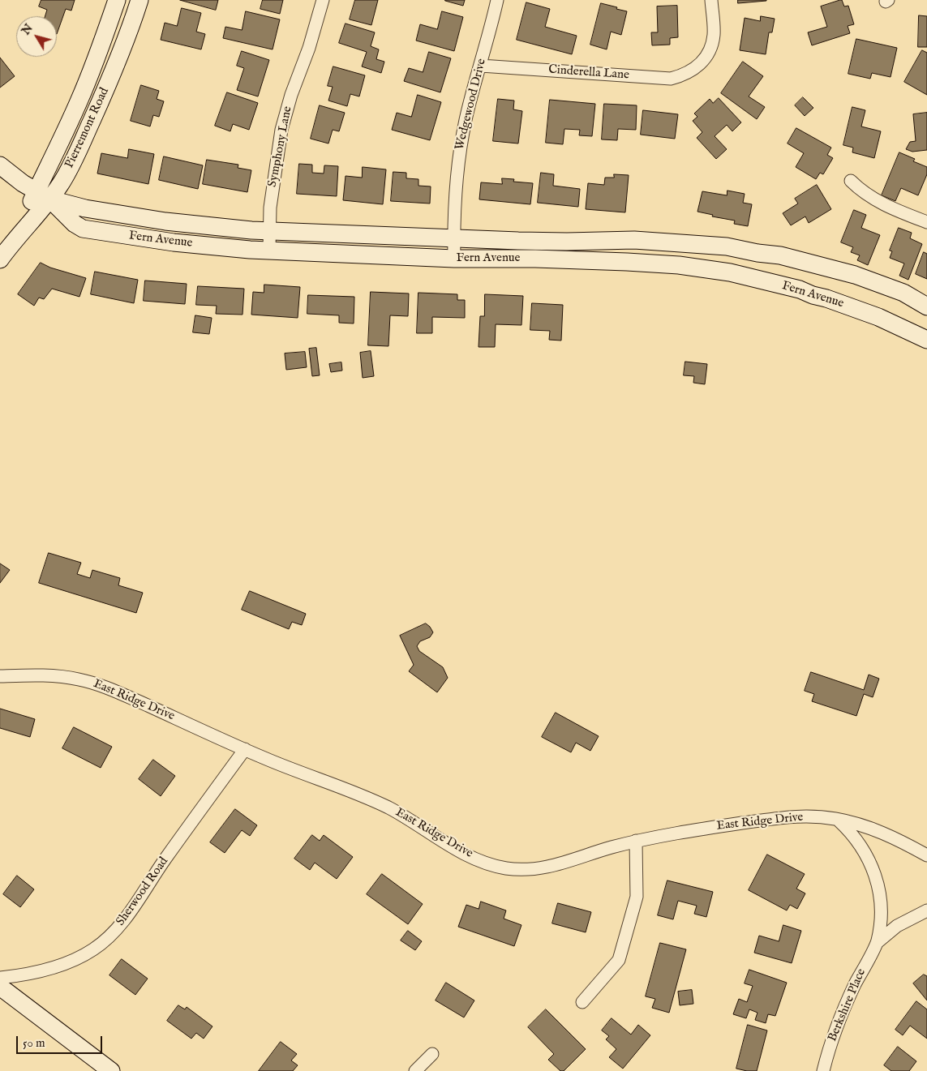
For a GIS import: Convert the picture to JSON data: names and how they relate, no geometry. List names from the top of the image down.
{
  "streets": {
    "street": [
      "Cinderella Lane",
      "Wedgewood Drive",
      "Pierremont Road",
      "Symphony Lane",
      "Fern Avenue",
      "East Ridge Drive",
      "Sherwood Road",
      "Berkshire Place"
    ]
  },
  "crossings": [
    ["Cinderella Lane", "Wedgewood Drive"],
    ["Wedgewood Drive", "Fern Avenue"],
    ["Pierremont Road", "Fern Avenue"],
    ["Symphony Lane", "Fern Avenue"],
    ["East Ridge Drive", "Sherwood Road"],
    ["East Ridge Drive", "Berkshire Place"]
  ],
  "scale_bar": "50 m",
  "north": "top left"
}
